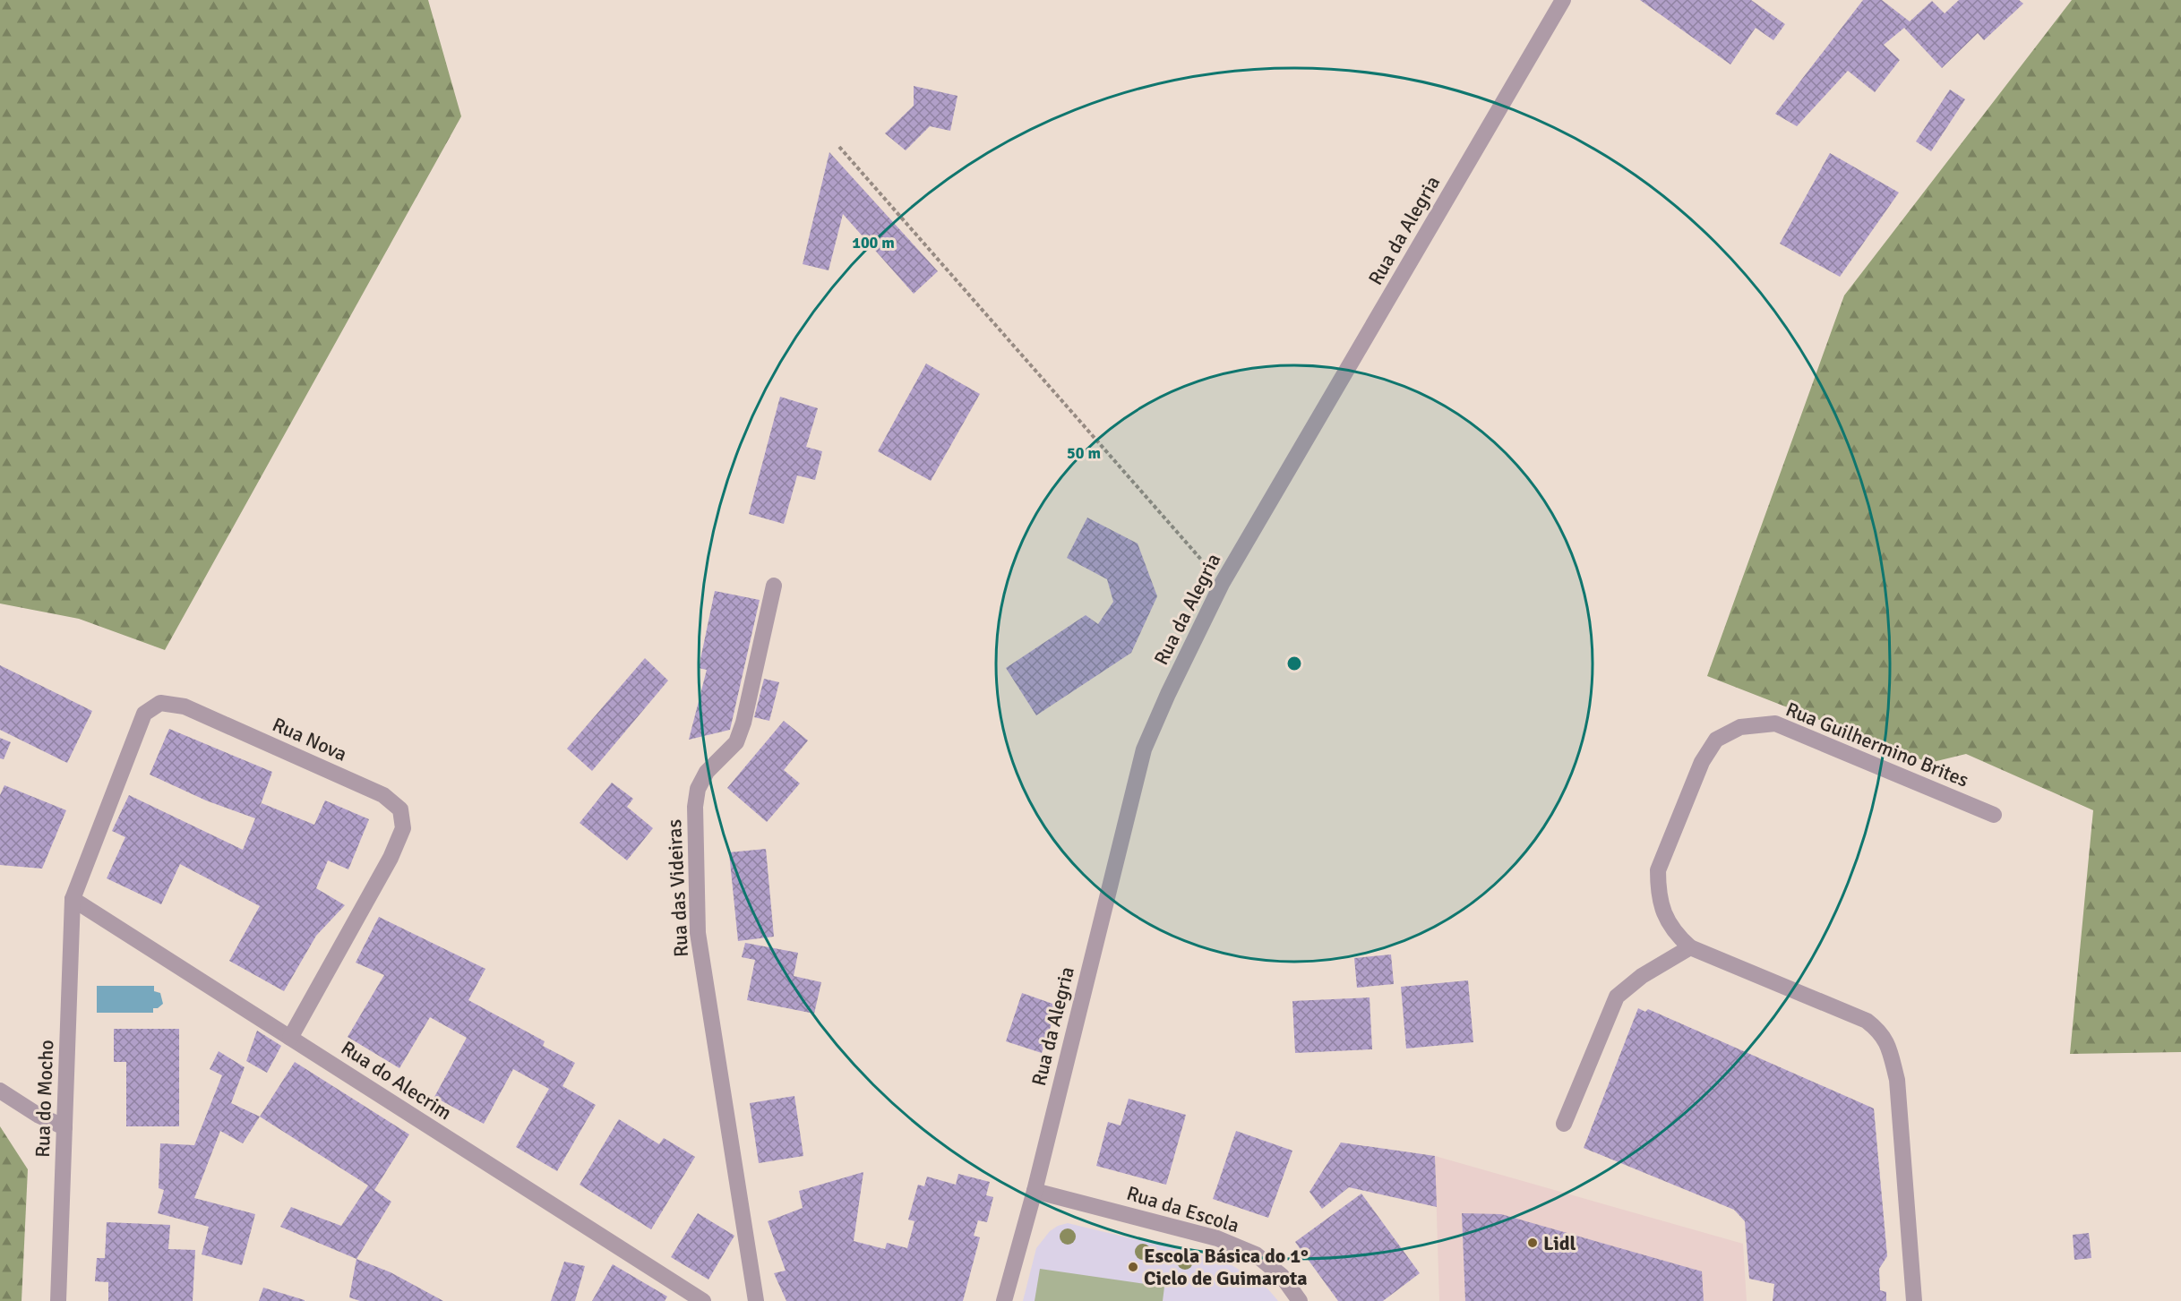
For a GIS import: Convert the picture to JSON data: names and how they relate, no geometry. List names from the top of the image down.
{
  "streets": {
    "street": [
      "Rua da Alegria",
      "Rua Nova",
      "Rua Guilhermino Brites",
      "Rua das Videiras",
      "Rua do Alecrim",
      "Rua do Mocho",
      "Rua da Escola"
    ]
  },
  "crossings": [
    ["Rua da Alegria", "Rua da Escola"],
    ["Rua Nova", "Rua do Alecrim"],
    ["Rua Nova", "Rua do Mocho"],
    ["Rua do Alecrim", "Rua do Mocho"]
  ],
  "places": ["Lidl", "Escola Básica do 1° Ciclo de Guimarota"],
  "rings": ["100 m", "50 m"]
}
